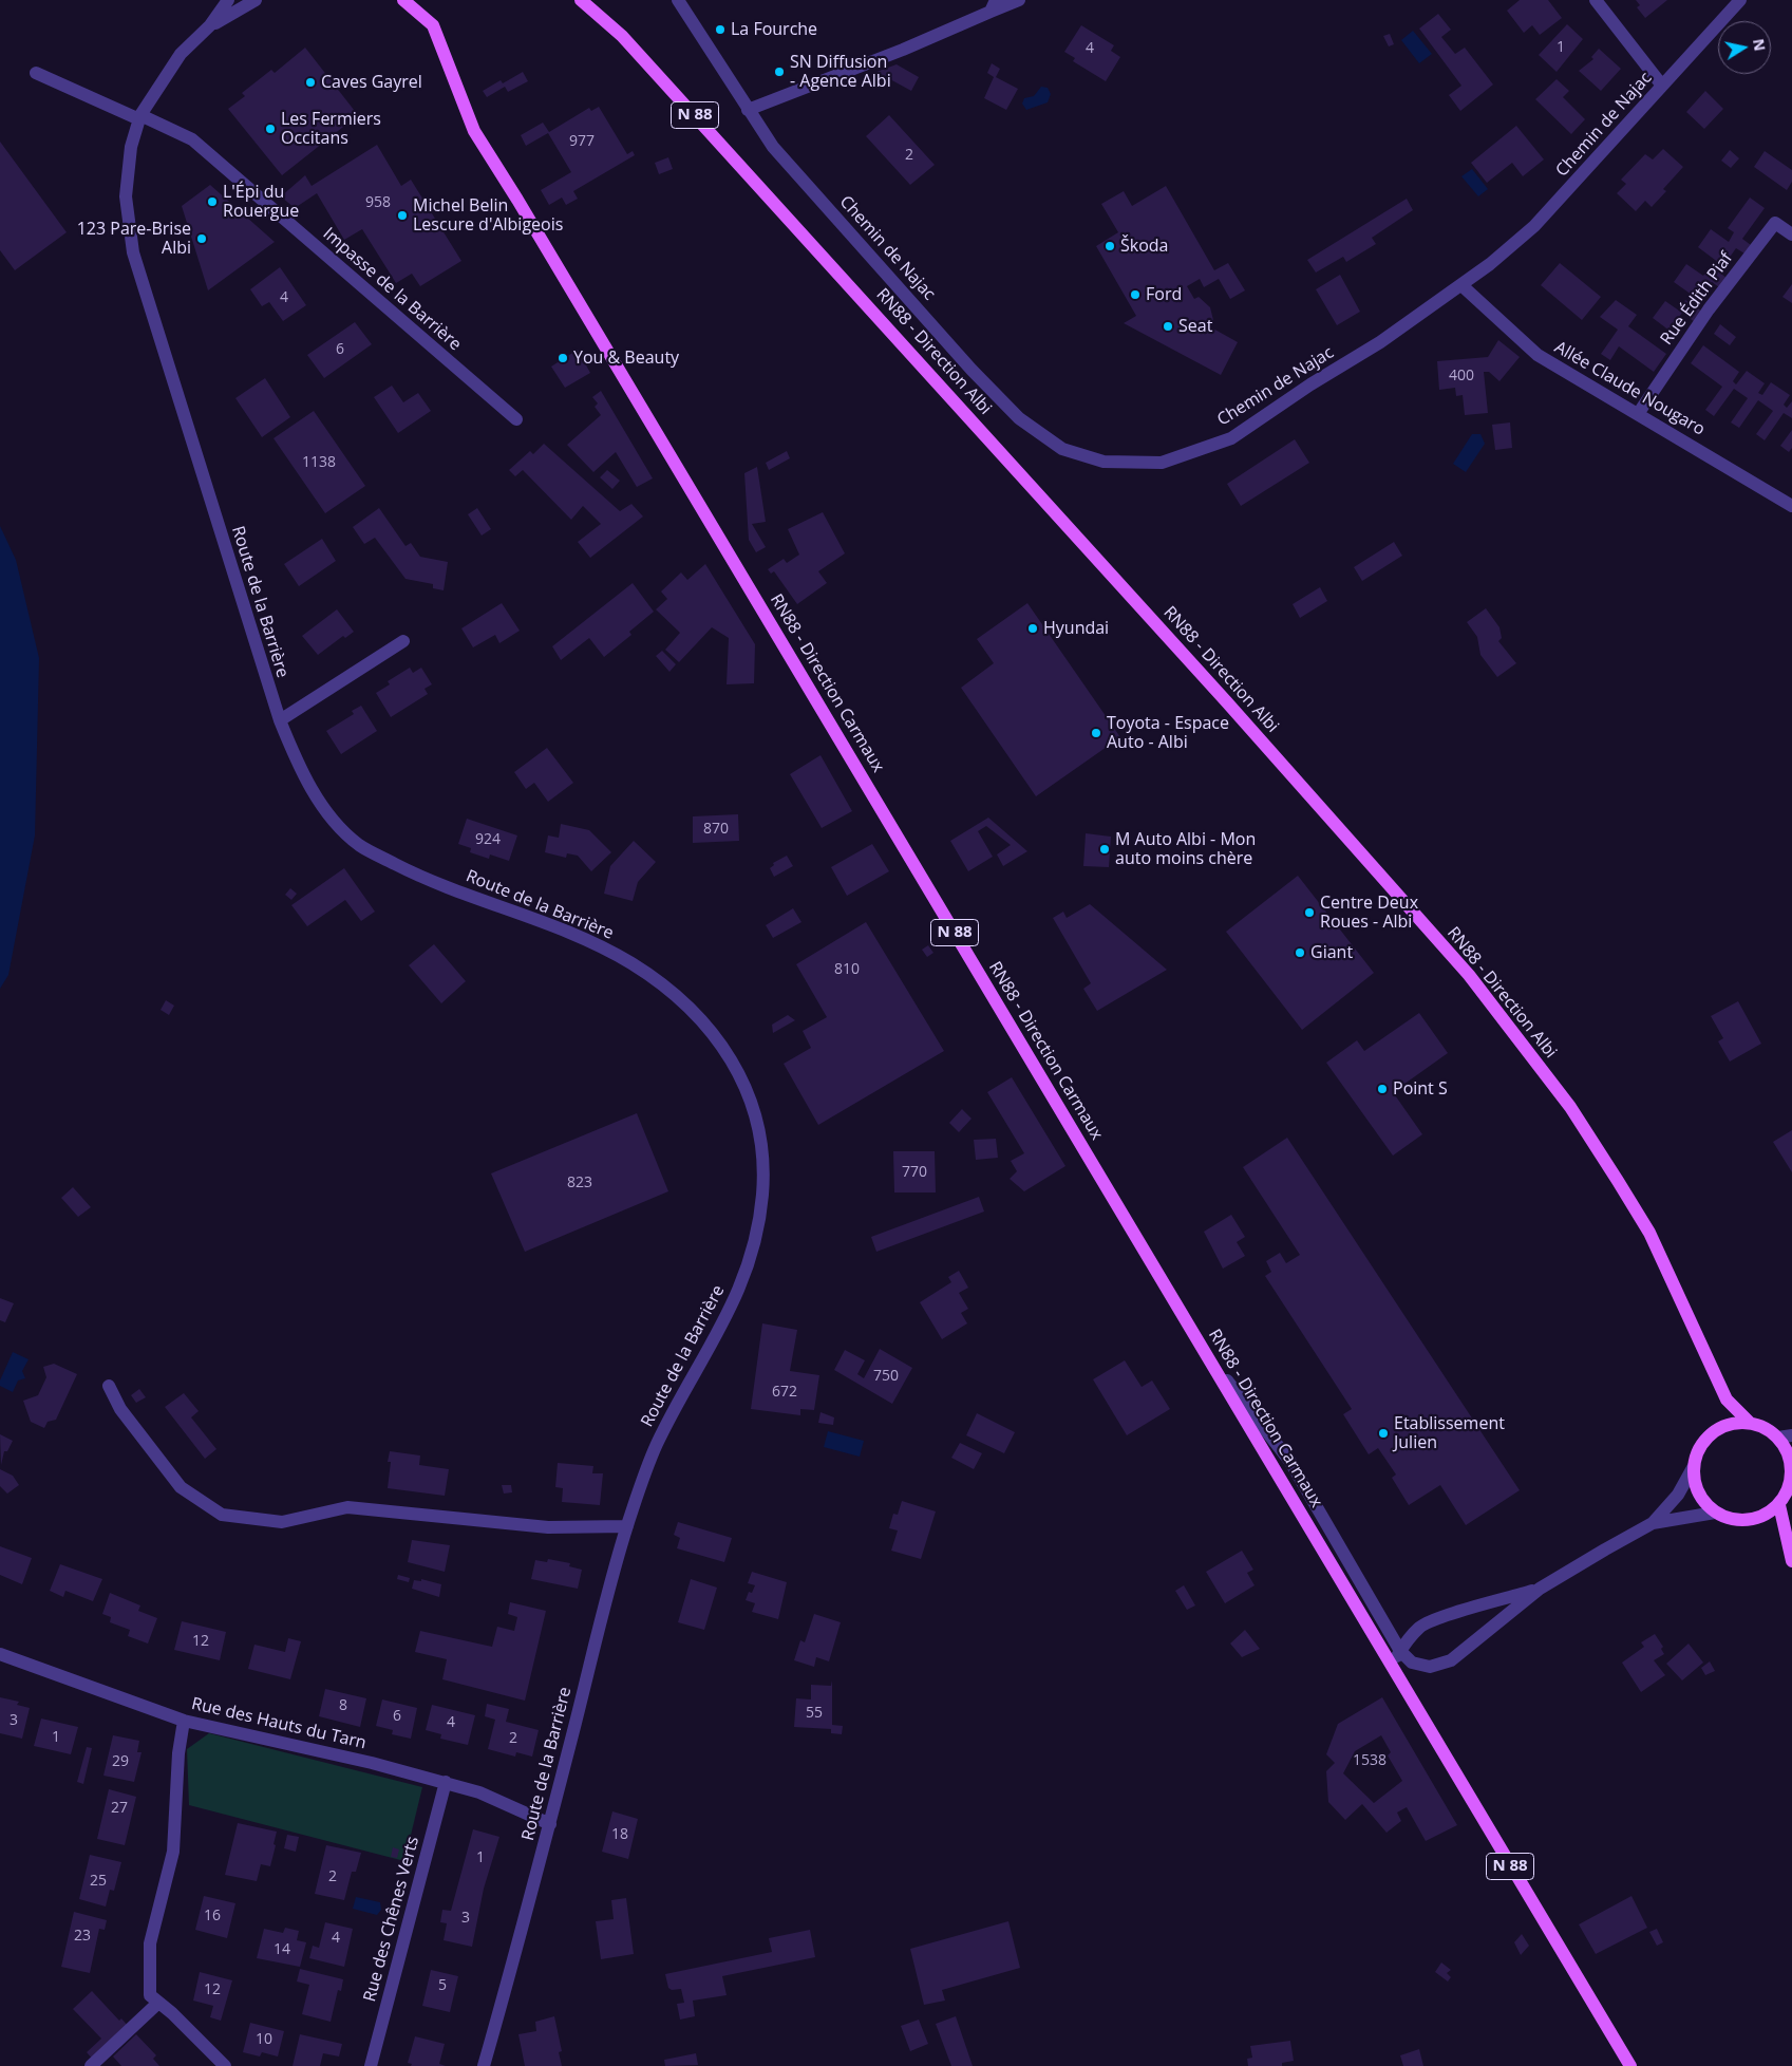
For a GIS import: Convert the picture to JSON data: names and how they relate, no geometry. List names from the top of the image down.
{
  "streets": {
    "main road": ["N 88", "RN88 - Direction Albi", "RN88 - Direction Carmaux"],
    "street": [
      "Chemin de Najac",
      "Impasse de la Barrière",
      "Rue Édith Piaf",
      "Allée Claude Nougaro",
      "Route de la Barrière",
      "Rue des Hauts du Tarn",
      "Rue des Chênes Verts"
    ]
  },
  "crossings": [
    ["Chemin de Najac", "Allée Claude Nougaro"],
    ["Impasse de la Barrière", "Route de la Barrière"],
    ["Rue Édith Piaf", "Allée Claude Nougaro"],
    ["Route de la Barrière", "Rue des Hauts du Tarn"],
    ["Rue des Hauts du Tarn", "Rue des Chênes Verts"]
  ],
  "places": [
    "La Fourche",
    "SN Diffusion - Agence Albi",
    "Caves Gayrel",
    "Les Fermiers Occitans",
    "L'Épi du Rouergue",
    "Michel Belin Lescure d'Albigeois",
    "123 Pare-Brise Albi",
    "Škoda",
    "Ford",
    "Seat",
    "You & Beauty",
    "Hyundai",
    "Toyota - Espace Auto - Albi",
    "M Auto Albi - Mon auto moins chère",
    "Centre Deux Roues - Albi",
    "Giant",
    "Point S",
    "Etablissement Julien"
  ],
  "house_numbers": [
    "1",
    "4",
    "977",
    "2",
    "958",
    "4",
    "6",
    "400",
    "1138",
    "870",
    "924",
    "810",
    "770",
    "823",
    "750",
    "672",
    "12",
    "8",
    "55",
    "6",
    "3",
    "4",
    "1",
    "2",
    "1538",
    "29",
    "27",
    "18",
    "1",
    "2",
    "25",
    "16",
    "3",
    "23",
    "4",
    "14",
    "5",
    "12",
    "10"
  ],
  "north": "right"
}
